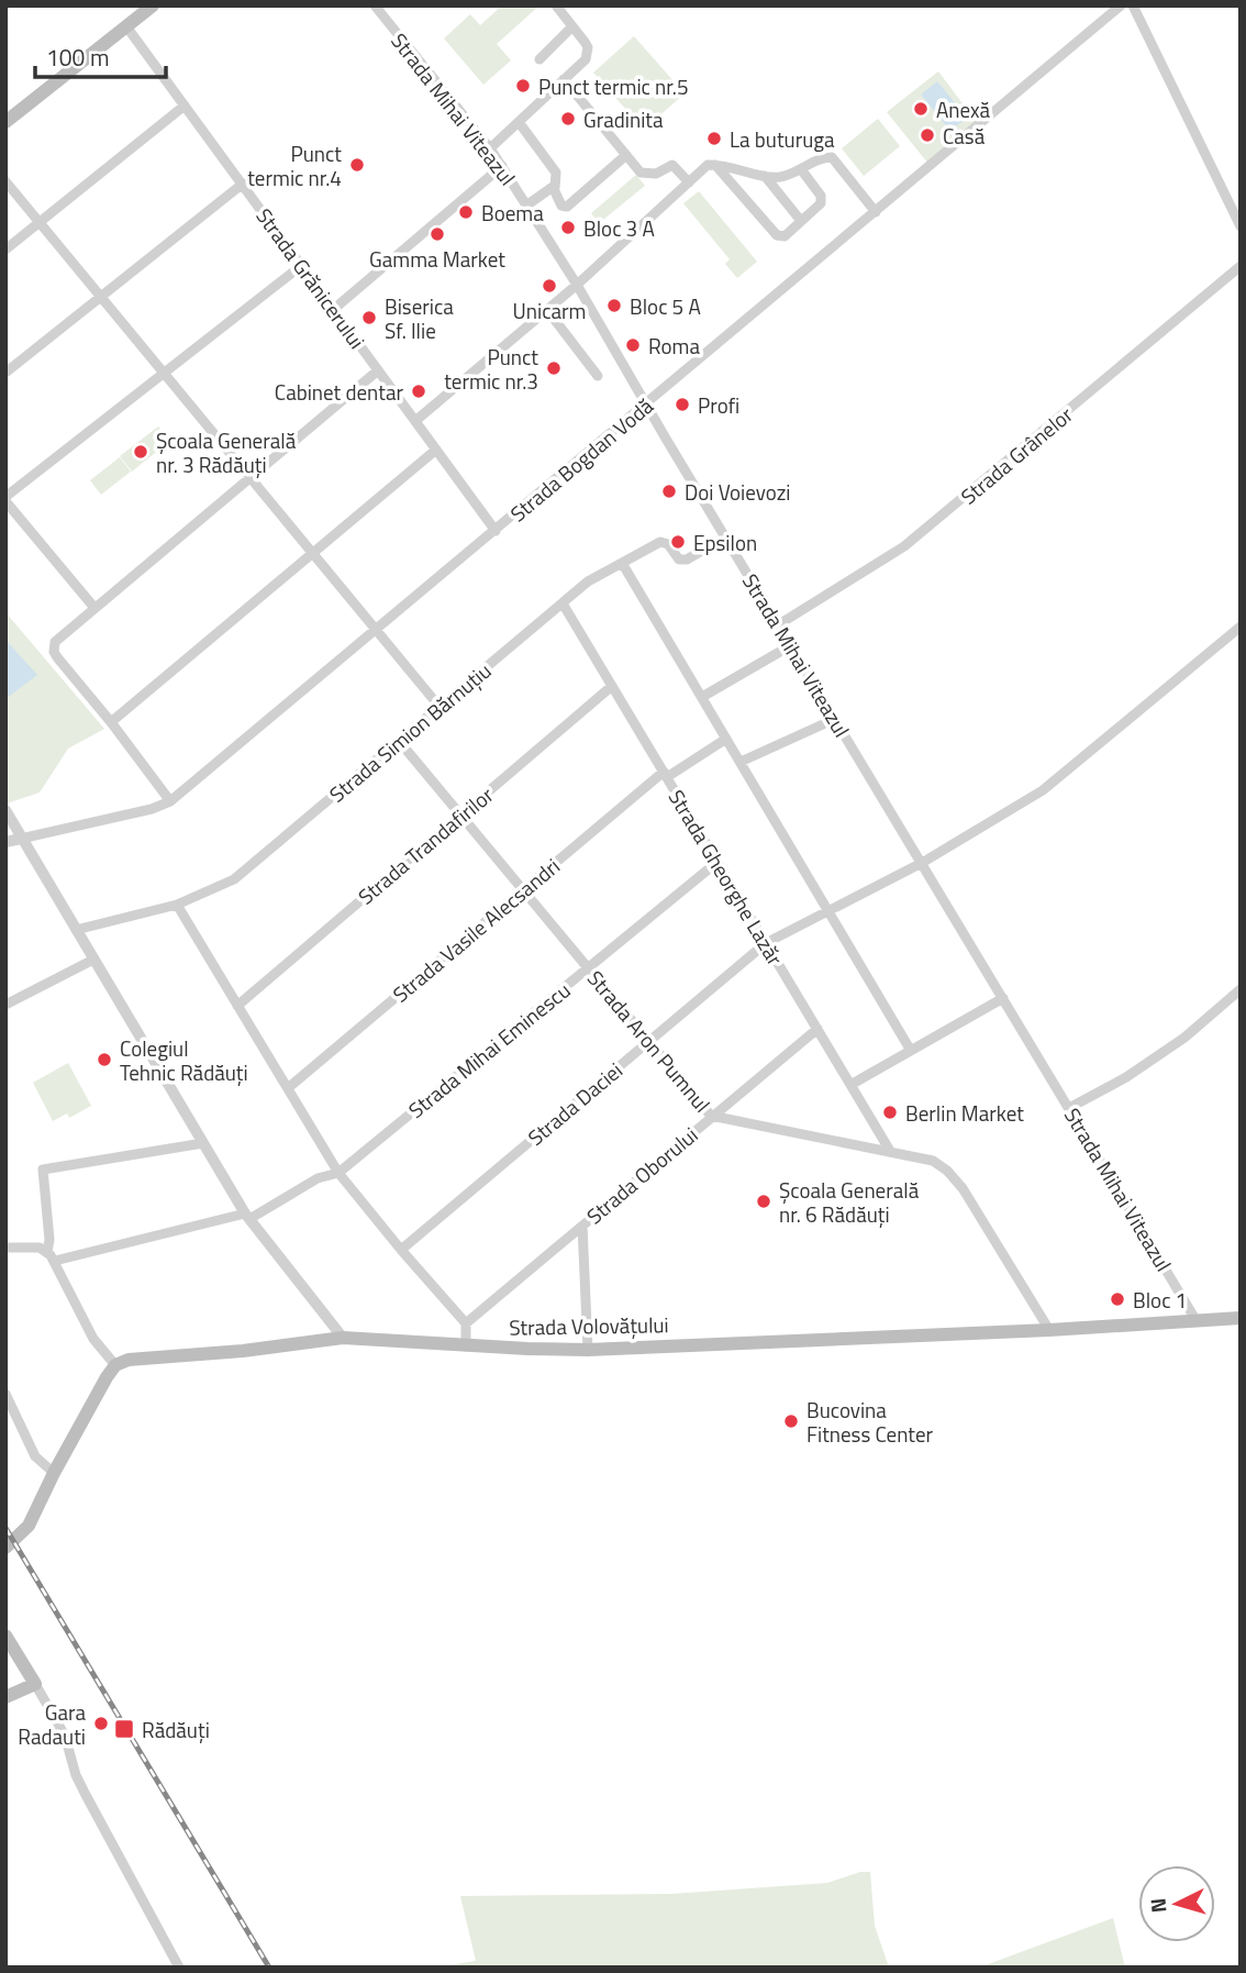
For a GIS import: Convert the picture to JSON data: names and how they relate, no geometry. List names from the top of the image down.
{
  "streets": {
    "main road": ["Strada Volovățului"],
    "street": [
      "Strada Mihai Viteazul",
      "Strada Grănicerului",
      "Strada Grânelor",
      "Strada Bogdan Vodă",
      "Strada Simion Bărnuțiu",
      "Strada Trandafirilor",
      "Strada Gheorghe Lazăr",
      "Strada Vasile Alecsandri",
      "Strada Aron Pumnul",
      "Strada Mihai Eminescu",
      "Strada Daciei",
      "Strada Oborului"
    ]
  },
  "crossings": [
    ["Strada Mihai Viteazul", "Strada Grânelor"],
    ["Strada Mihai Viteazul", "Strada Bogdan Vodă"],
    ["Strada Mihai Viteazul", "Strada Simion Bărnuțiu"],
    ["Strada Mihai Viteazul", "Strada Daciei"],
    ["Strada Mihai Viteazul", "Strada Volovățului"],
    ["Strada Grănicerului", "Strada Bogdan Vodă"],
    ["Strada Simion Bărnuțiu", "Strada Gheorghe Lazăr"],
    ["Strada Simion Bărnuțiu", "Strada Aron Pumnul"],
    ["Strada Trandafirilor", "Strada Gheorghe Lazăr"],
    ["Strada Trandafirilor", "Strada Aron Pumnul"],
    ["Strada Gheorghe Lazăr", "Strada Vasile Alecsandri"],
    ["Strada Gheorghe Lazăr", "Strada Aron Pumnul"],
    ["Strada Gheorghe Lazăr", "Strada Mihai Eminescu"],
    ["Strada Gheorghe Lazăr", "Strada Daciei"],
    ["Strada Gheorghe Lazăr", "Strada Oborului"],
    ["Strada Vasile Alecsandri", "Strada Aron Pumnul"],
    ["Strada Aron Pumnul", "Strada Mihai Eminescu"],
    ["Strada Aron Pumnul", "Strada Daciei"],
    ["Strada Aron Pumnul", "Strada Oborului"],
    ["Strada Aron Pumnul", "Strada Volovățului"]
  ],
  "places": {
    "other": [
      "Punct termic nr.5",
      "Anexă",
      "Gradinita",
      "Casă",
      "La buturuga",
      "Punct termic nr.4",
      "Boema",
      "Bloc 3 A",
      "Gamma Market",
      "Unicarm",
      "Bloc 5 A",
      "Biserica Sf. Ilie",
      "Roma",
      "Punct termic nr.3",
      "Cabinet dentar",
      "Profi",
      "Școala Generală nr. 3 Rădăuți",
      "Doi Voievozi",
      "Epsilon",
      "Colegiul Tehnic Rădăuți",
      "Berlin Market",
      "Școala Generală nr. 6 Rădăuți",
      "Bloc 1",
      "Bucovina Fitness Center",
      "Gara Radauti"
    ],
    "transit": ["Rădăuți"]
  },
  "scale_bar": "100 m",
  "north": "left"
}
